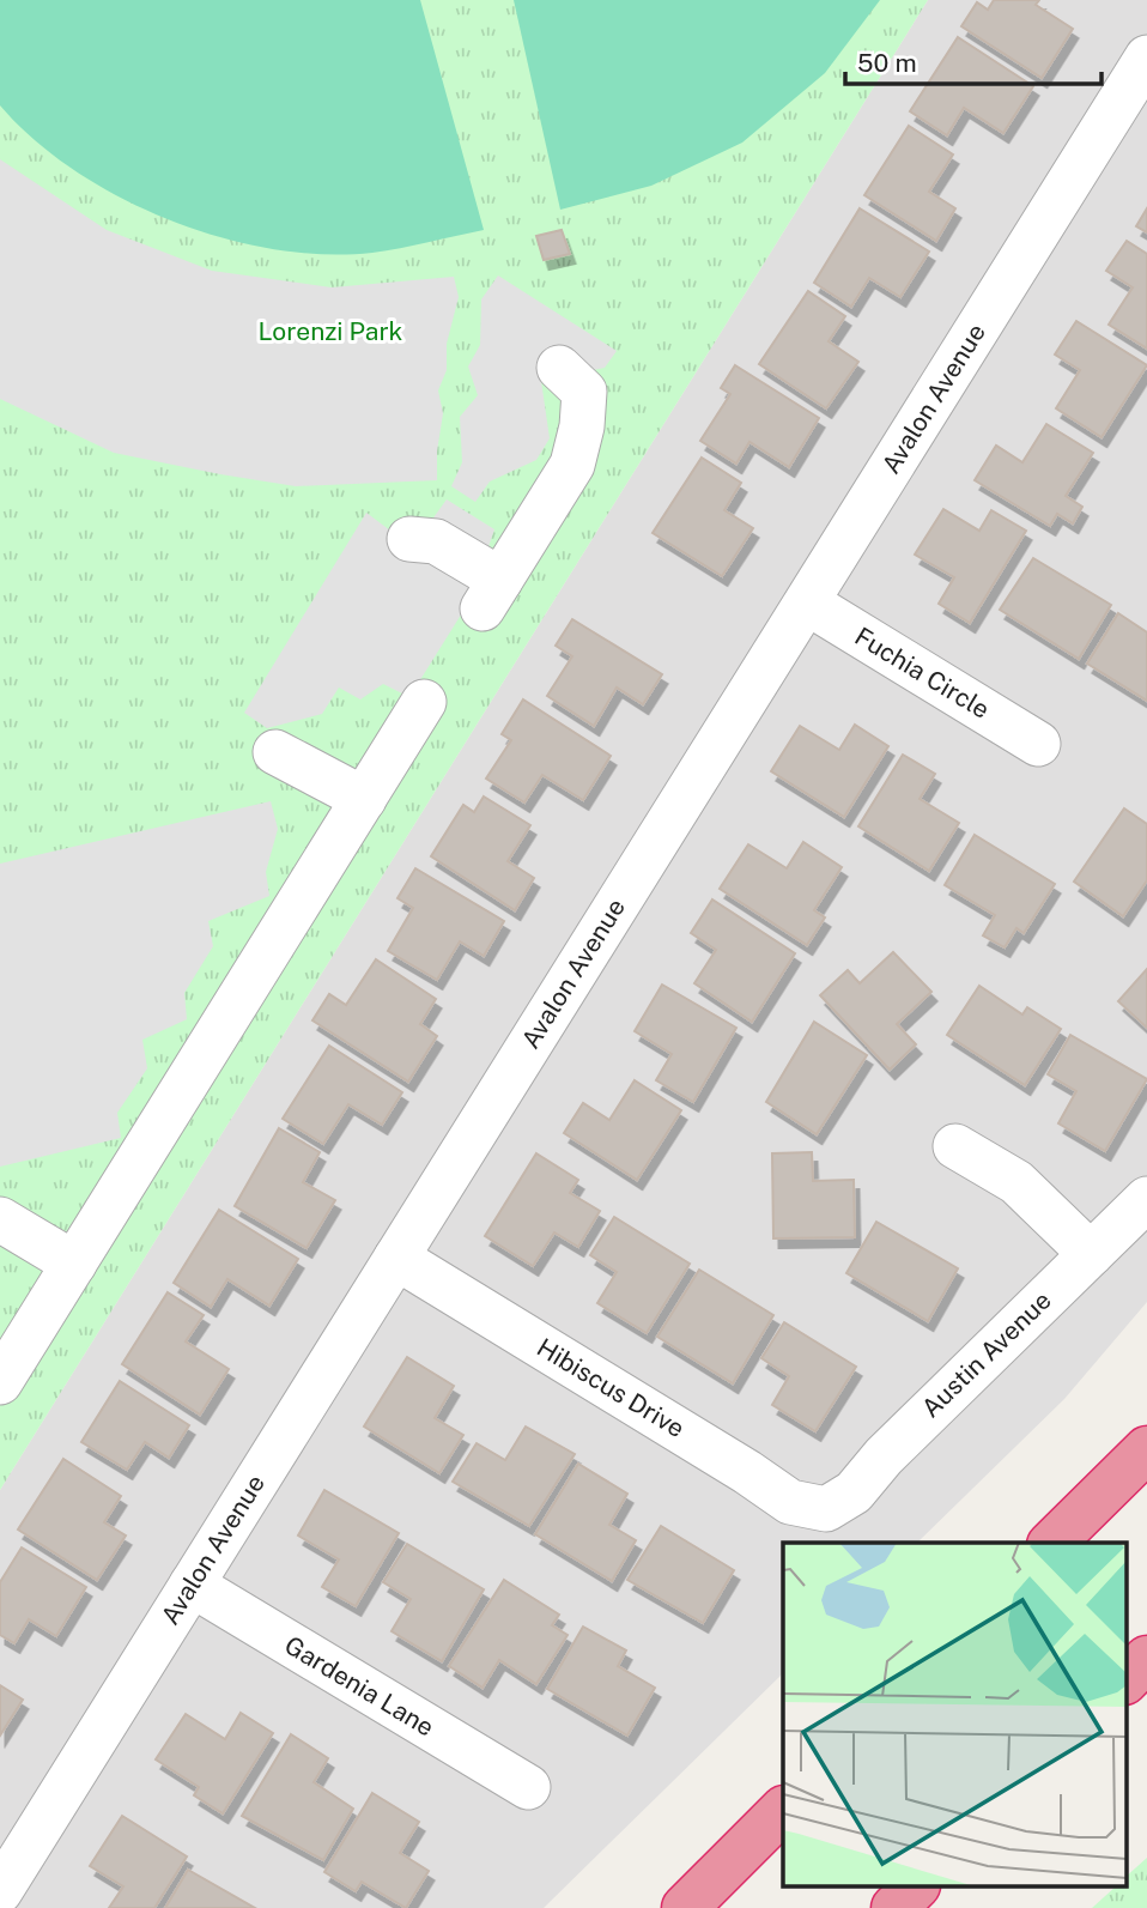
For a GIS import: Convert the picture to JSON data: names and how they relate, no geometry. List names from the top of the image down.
{
  "streets": {
    "street": [
      "Avalon Avenue",
      "Fuchia Circle",
      "Austin Avenue",
      "Hibiscus Drive",
      "Gardenia Lane"
    ]
  },
  "crossings": [
    ["Avalon Avenue", "Fuchia Circle"],
    ["Avalon Avenue", "Hibiscus Drive"],
    ["Avalon Avenue", "Gardenia Lane"],
    ["Austin Avenue", "Hibiscus Drive"]
  ],
  "parks": ["Lorenzi Park"],
  "scale_bar": "50 m"
}
